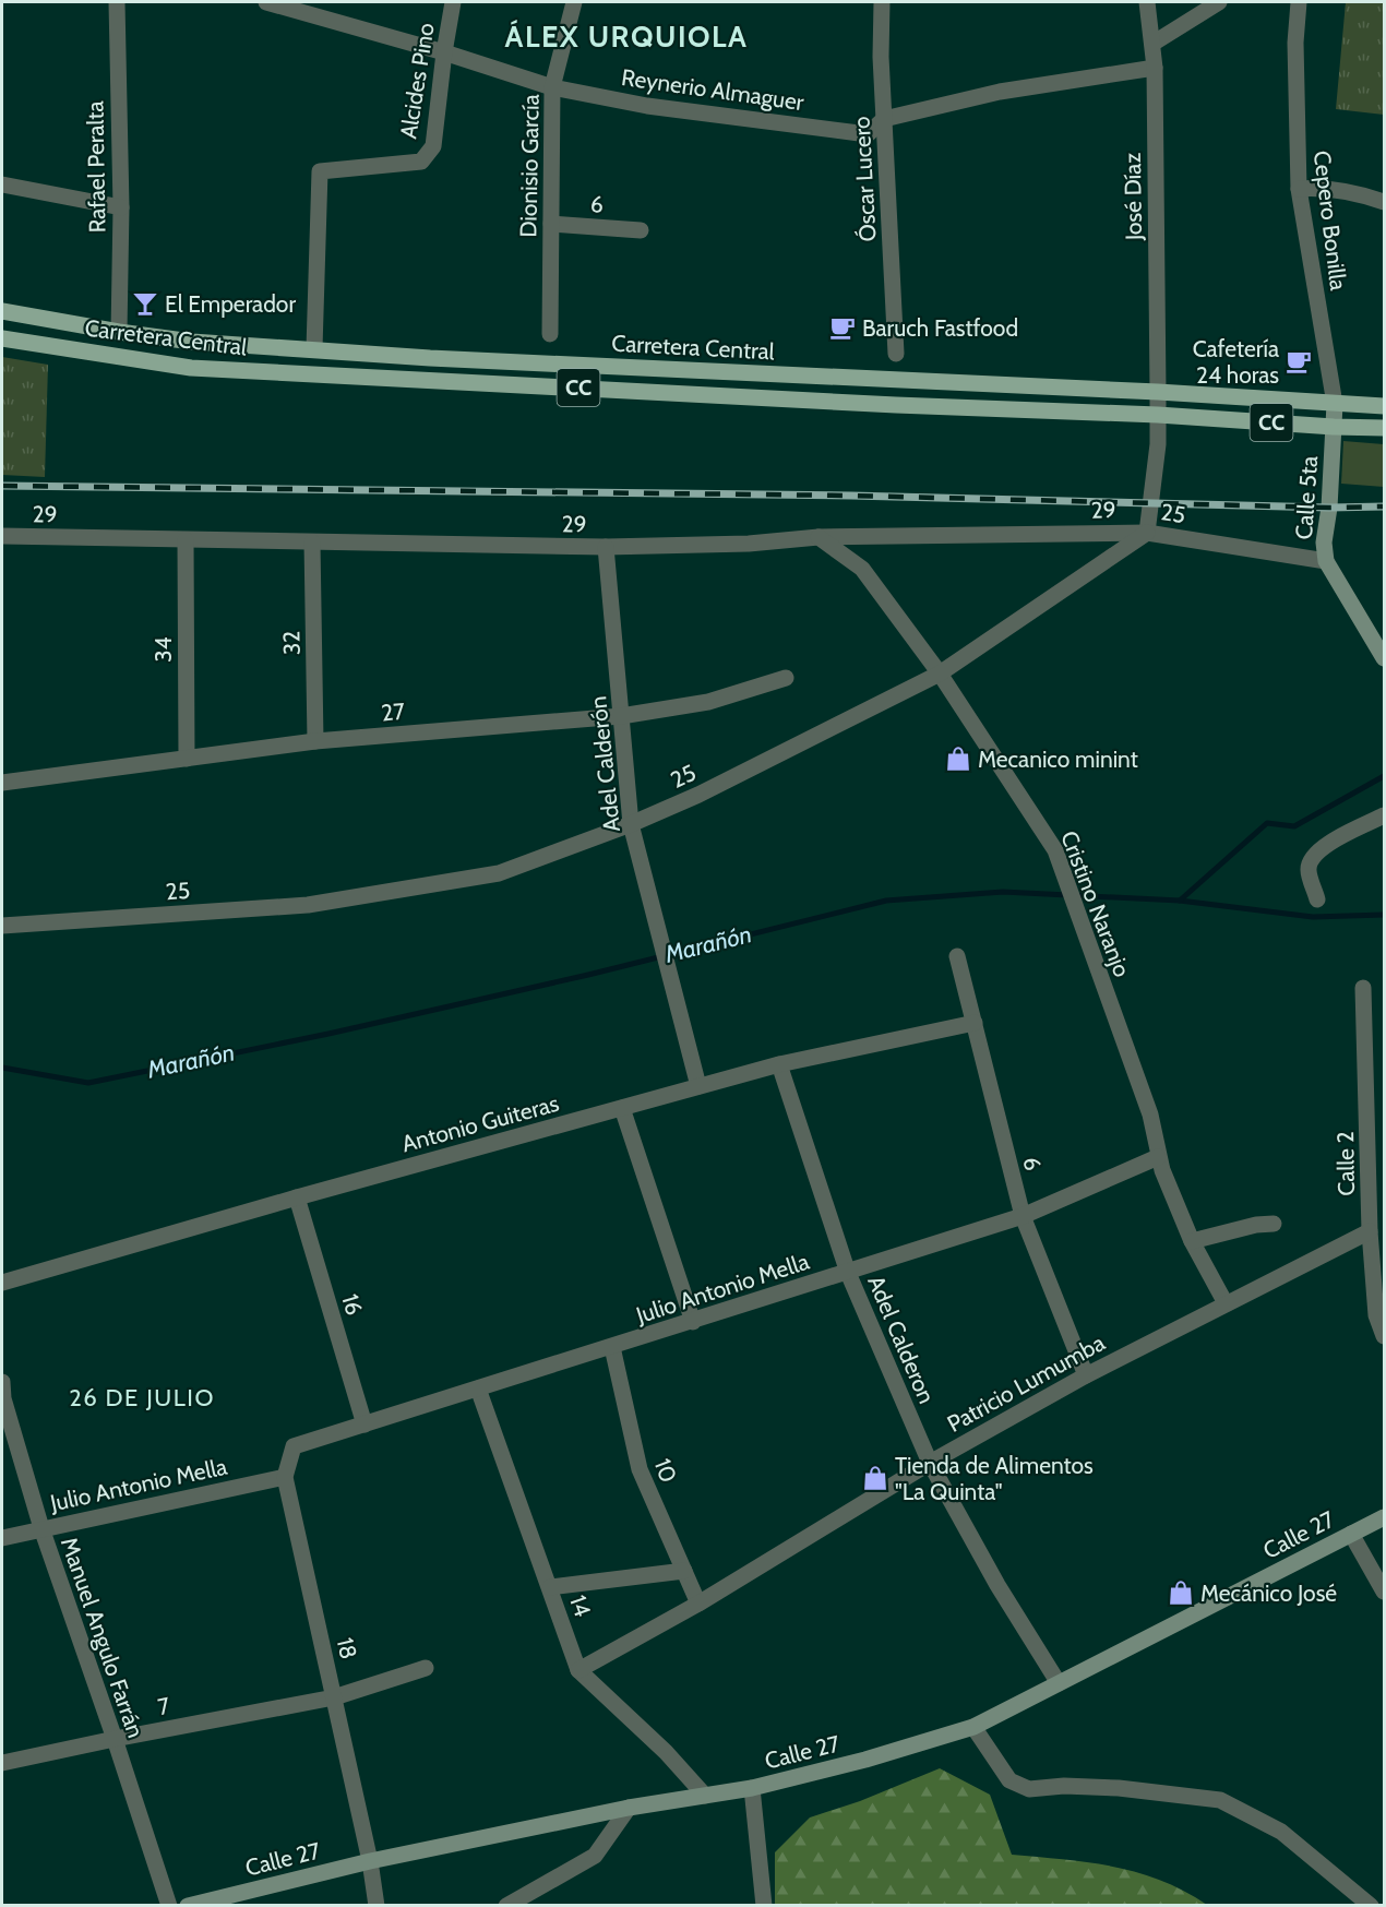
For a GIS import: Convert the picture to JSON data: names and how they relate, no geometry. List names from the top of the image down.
{
  "streets": {
    "main road": [
      "Carretera Central",
      "CC",
      "Calle 5ta",
      "Calle 27"
    ],
    "street": [
      "Alcides Pino",
      "Reynerio Almaguer",
      "Dionisio García",
      "Rafael Peralta",
      "Óscar Lucero",
      "José Díaz",
      "6",
      "Cepero Bonilla",
      "29",
      "25",
      "32",
      "34",
      "27",
      "Adel Calderón",
      "Cristino Naranjo",
      "Antonio Guiteras",
      "Calle 2",
      "Julio Antonio Mella",
      "16",
      "Adel Calderon",
      "Patricio Lumumba",
      "10",
      "14",
      "Manuel Angulo Farrán",
      "18",
      "7"
    ]
  },
  "crossings": [
    ["Alcides Pino", "Reynerio Almaguer"],
    ["Alcides Pino", "Carretera Central"],
    ["Reynerio Almaguer", "Dionisio García"],
    ["Reynerio Almaguer", "Óscar Lucero"],
    ["Reynerio Almaguer", "José Díaz"],
    ["Dionisio García", "6"],
    ["Rafael Peralta", "Carretera Central"],
    ["José Díaz", "Carretera Central"],
    ["José Díaz", "29"],
    ["José Díaz", "25"],
    ["6", "Antonio Guiteras"],
    ["6", "Julio Antonio Mella"],
    ["6", "Patricio Lumumba"],
    ["Cepero Bonilla", "Carretera Central"],
    ["Cepero Bonilla", "Calle 5ta"],
    ["Carretera Central", "Calle 5ta"],
    ["Calle 5ta", "25"],
    ["29", "25"],
    ["29", "32"],
    ["29", "34"],
    ["29", "Adel Calderón"],
    ["29", "Cristino Naranjo"],
    ["25", "Adel Calderón"],
    ["25", "Cristino Naranjo"],
    ["32", "27"],
    ["34", "27"],
    ["27", "Adel Calderón"],
    ["Adel Calderón", "Antonio Guiteras"],
    ["Cristino Naranjo", "Julio Antonio Mella"],
    ["Cristino Naranjo", "Patricio Lumumba"],
    ["Antonio Guiteras", "16"],
    ["Antonio Guiteras", "Adel Calderon"],
    ["Calle 2", "Patricio Lumumba"],
    ["Julio Antonio Mella", "16"],
    ["Julio Antonio Mella", "Adel Calderon"],
    ["Julio Antonio Mella", "10"],
    ["Julio Antonio Mella", "14"],
    ["Julio Antonio Mella", "Manuel Angulo Farrán"],
    ["Julio Antonio Mella", "18"],
    ["Adel Calderon", "Patricio Lumumba"],
    ["Adel Calderon", "Calle 27"],
    ["Patricio Lumumba", "10"],
    ["Patricio Lumumba", "14"],
    ["Calle 27", "14"],
    ["Calle 27", "18"],
    ["Manuel Angulo Farrán", "7"],
    ["18", "7"]
  ],
  "districts": ["ÁLEX URQUIOLA", "26 DE JULIO"],
  "water": ["Marañón"],
  "places": {
    "bar": ["El Emperador"],
    "cafe": ["Baruch Fastfood", "Cafetería 24 horas"],
    "shop": ["Mecanico minint", "Tienda de Alimentos \"La Quinta\"", "Mecánico José"]
  }
}
